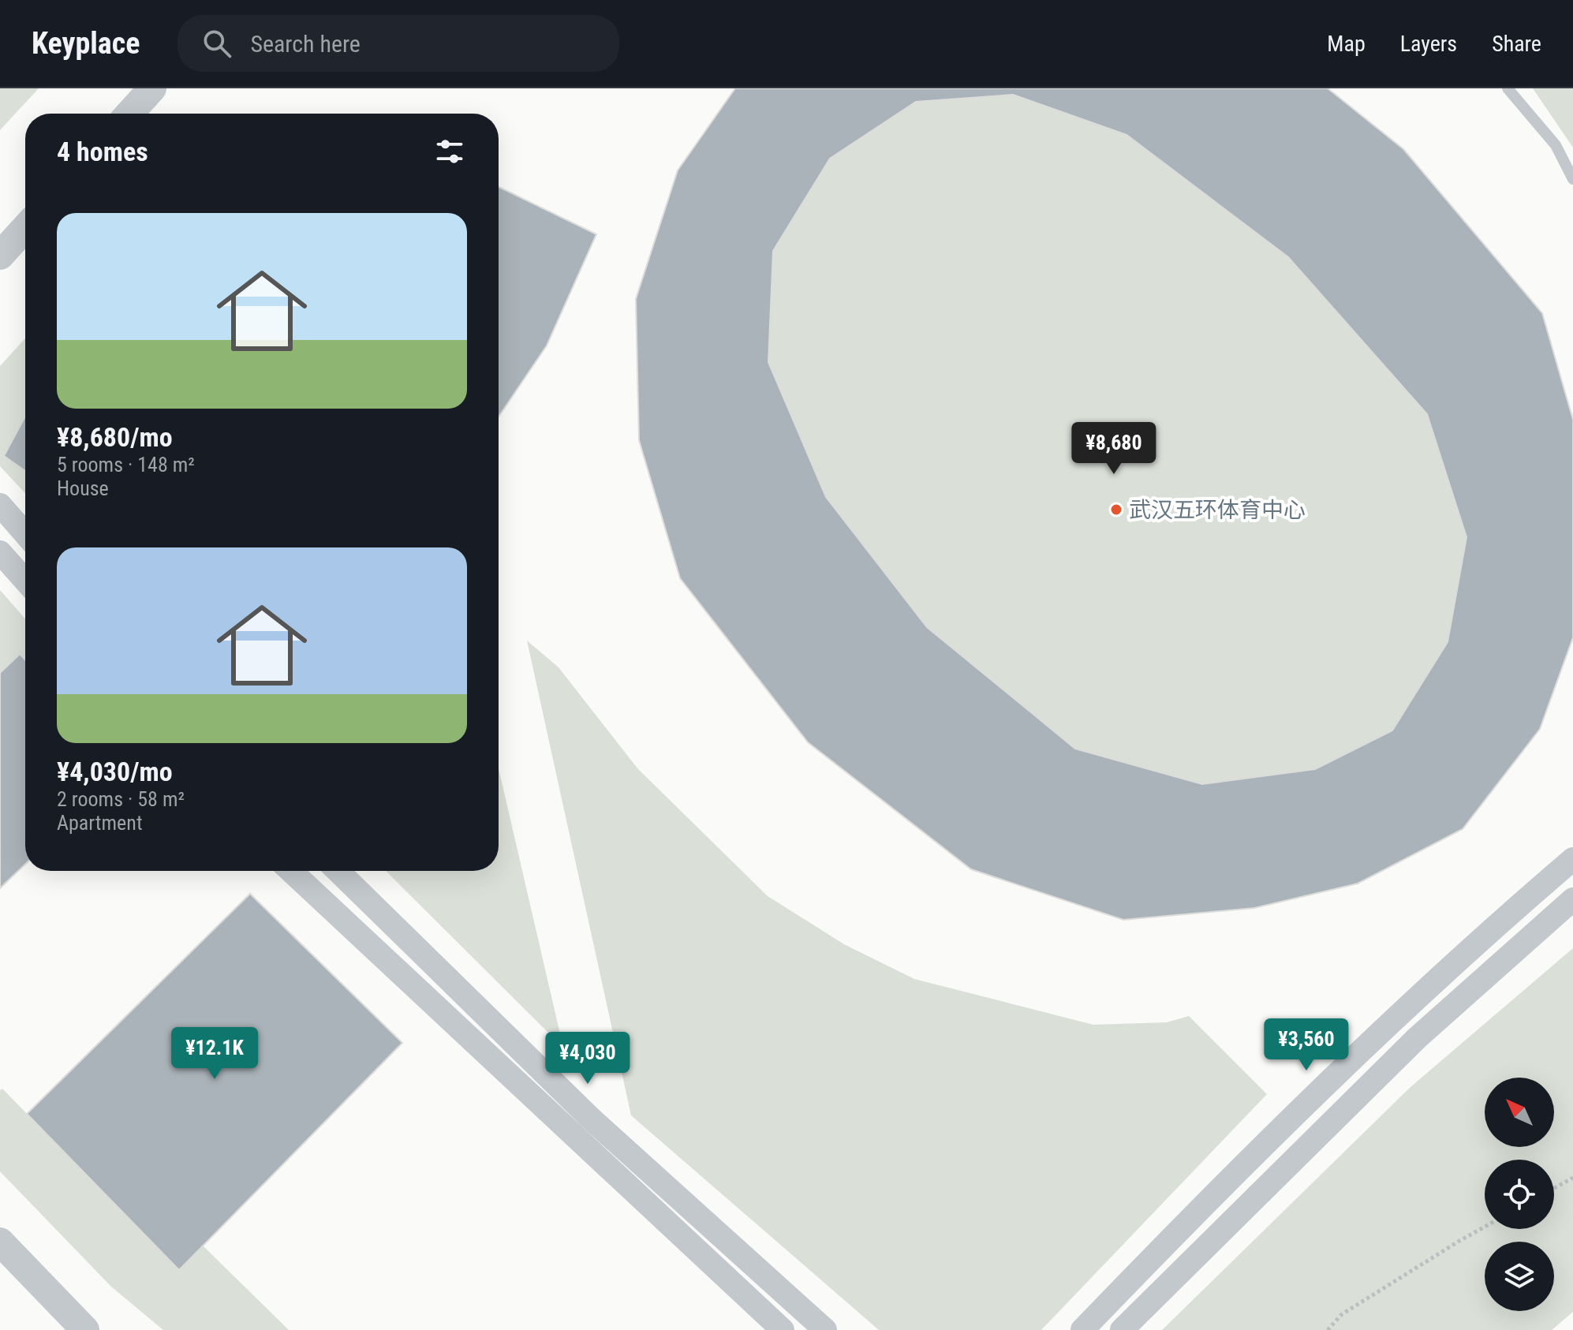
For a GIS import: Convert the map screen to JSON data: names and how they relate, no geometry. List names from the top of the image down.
{
  "places": ["武汉五环体育中心"],
  "north": "top left",
  "page": {
    "header": "Keyplace",
    "search": "Search here",
    "nav": ["Map", "Layers", "Share"],
    "heading": "4 homes",
    "list": [
      {
        "name": "¥8,680/mo",
        "note": "5 rooms · 148 m² · House"
      },
      {
        "name": "¥4,030/mo",
        "note": "2 rooms · 58 m² · Apartment"
      }
    ],
    "price": [
      "¥8,680",
      "¥3,560",
      "¥12.1K",
      "¥4,030"
    ]
  }
}
